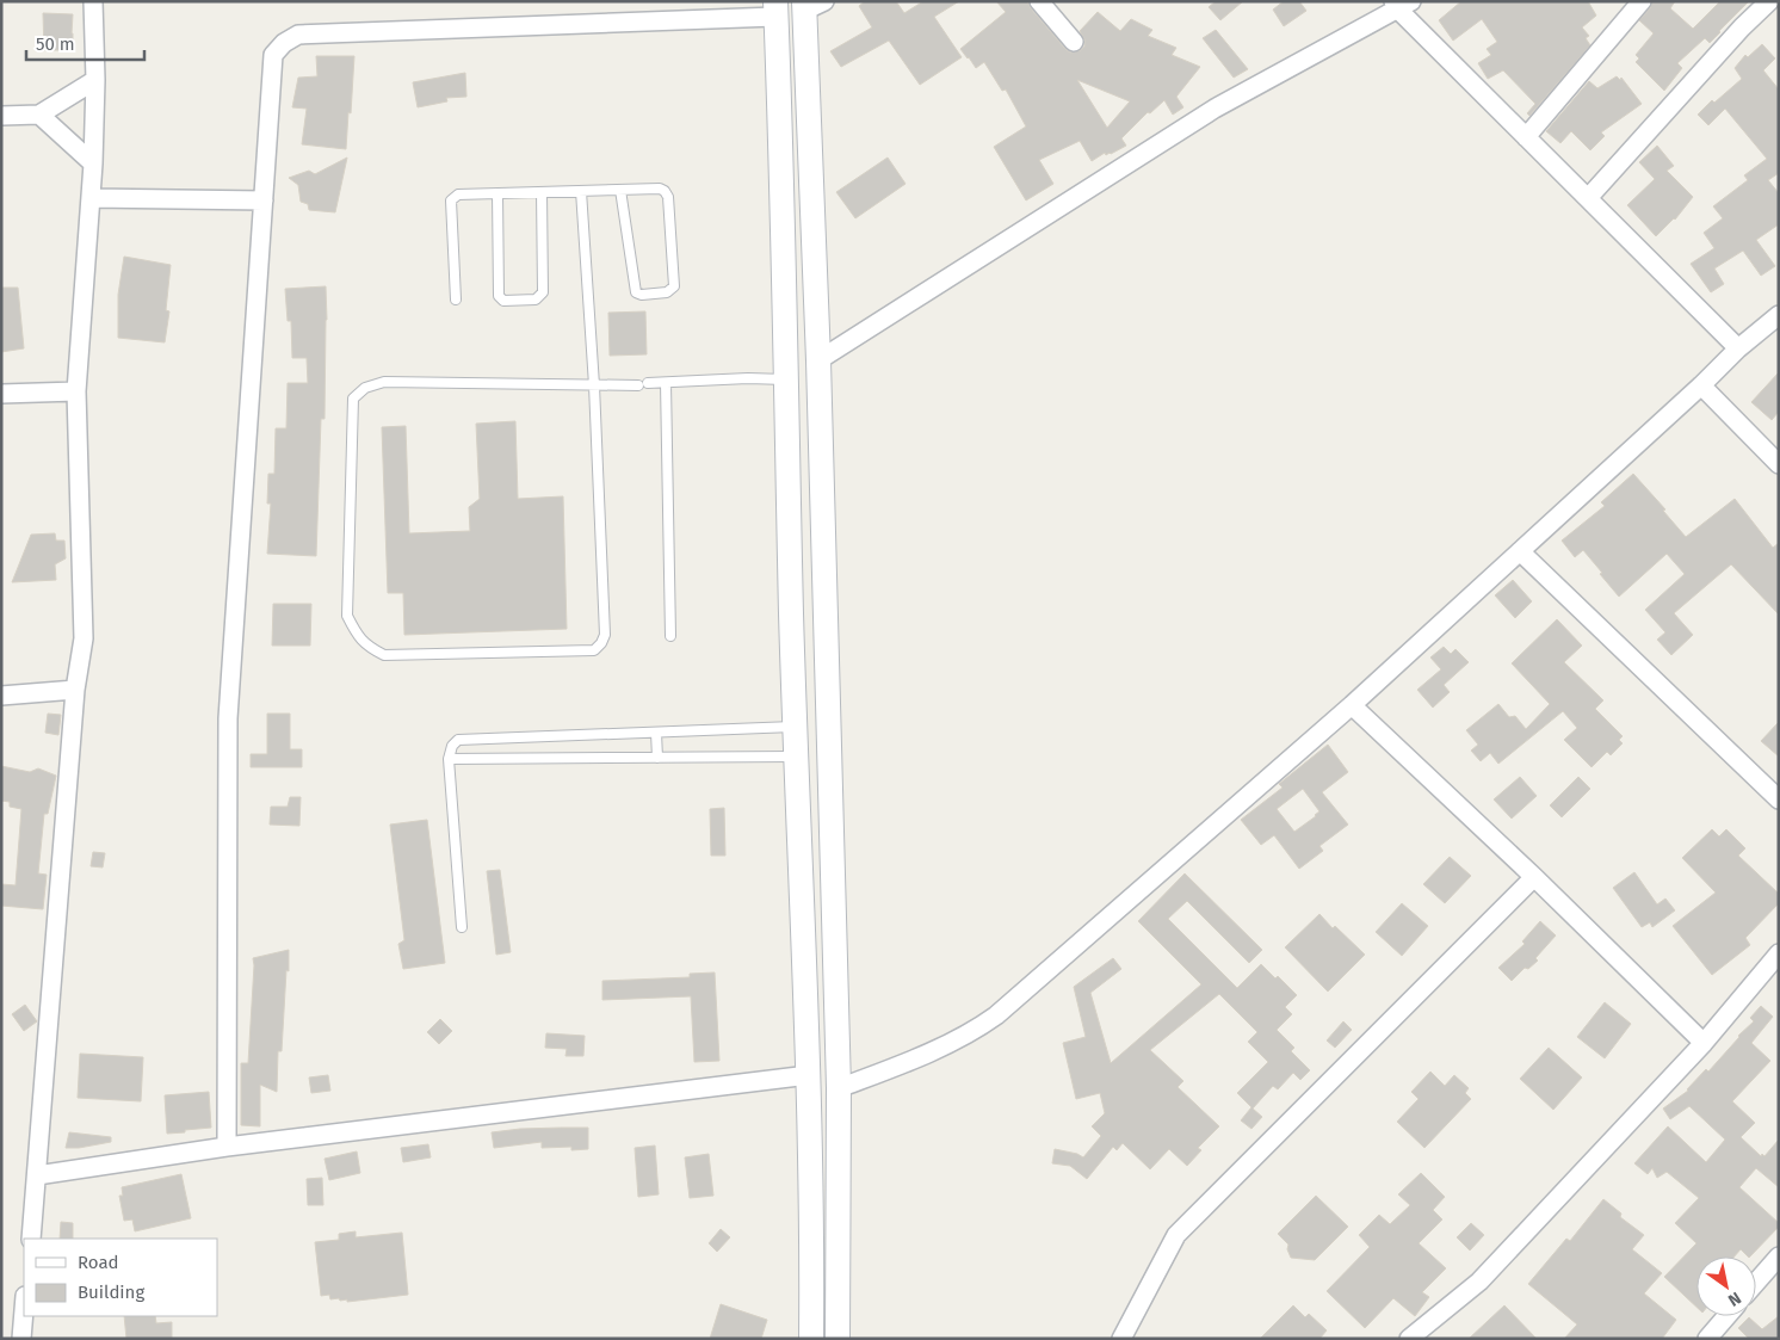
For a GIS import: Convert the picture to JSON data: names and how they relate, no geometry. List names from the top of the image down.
{
  "legend": ["Road", "Building"],
  "scale_bar": "50 m",
  "north": "bottom right"
}
